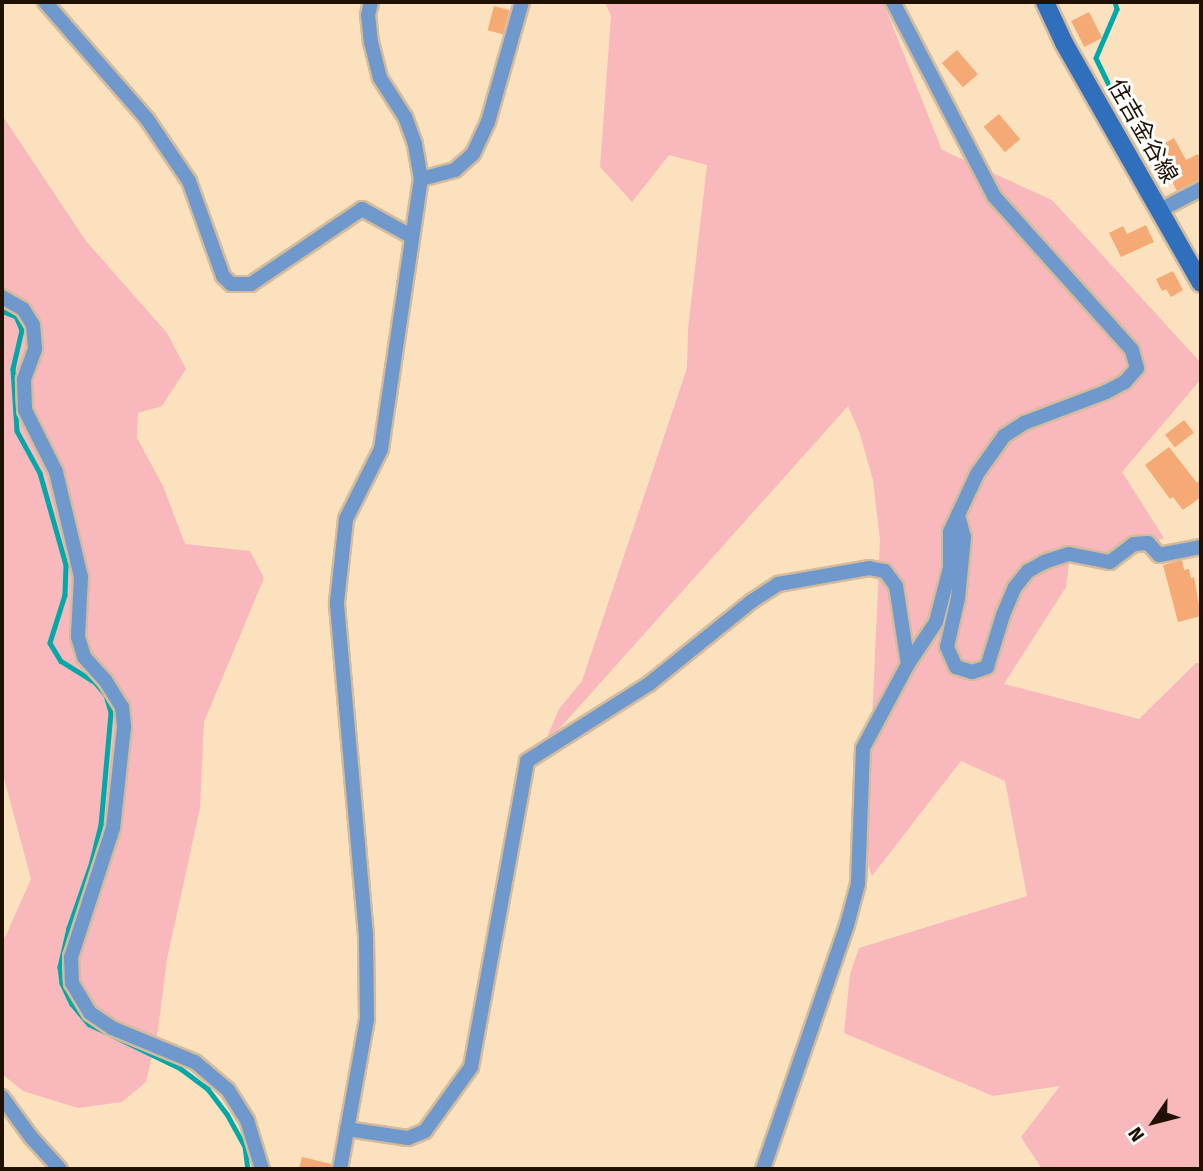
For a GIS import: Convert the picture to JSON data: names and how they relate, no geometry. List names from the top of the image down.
{
  "streets": {
    "main road": ["住吉金谷線"]
  },
  "north": "bottom left"
}
